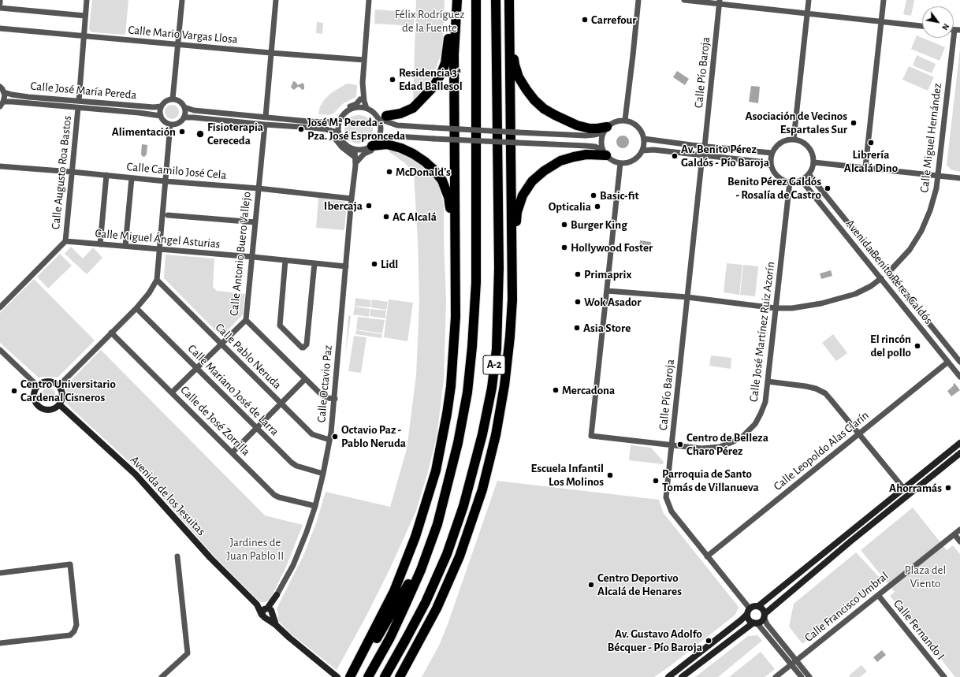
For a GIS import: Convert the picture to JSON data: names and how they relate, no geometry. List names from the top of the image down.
{
  "streets": {
    "highway": ["A-2"],
    "street": [
      "Calle Mario Vargas Llosa",
      "Calle Pío Baroja",
      "Calle José María Pereda",
      "Calle Miguel Hernández",
      "Calle Camilo José Cela",
      "Calle Augusto Roa Bastos",
      "Calle Miguel Ángel Asturias",
      "Calle Antonio Buero Vallejo",
      "Avenida Benito Pérez Galdós",
      "Calle José Martínez Ruiz Azorín",
      "Calle Pablo Neruda",
      "Calle Octavio Paz",
      "Calle Mariano José de Larra",
      "Calle de José Zorrilla",
      "Calle Leopoldo Alas Clarín",
      "Avenida de los Jesuitas",
      "Calle Francisco Umbral",
      "Calle Fernando I"
    ]
  },
  "crossings": [
    ["Calle Mario Vargas Llosa", "Calle Augusto Roa Bastos"],
    ["Calle Pío Baroja", "Calle José Martínez Ruiz Azorín"],
    ["Calle Pío Baroja", "Calle Leopoldo Alas Clarín"],
    ["Calle José María Pereda", "Calle Augusto Roa Bastos"],
    ["Calle Miguel Hernández", "Avenida Benito Pérez Galdós"],
    ["Calle Camilo José Cela", "Calle Augusto Roa Bastos"],
    ["Calle Camilo José Cela", "Calle Antonio Buero Vallejo"],
    ["Calle Camilo José Cela", "Calle Octavio Paz"],
    ["Calle Augusto Roa Bastos", "Calle Miguel Ángel Asturias"],
    ["Calle Miguel Ángel Asturias", "Calle Antonio Buero Vallejo"],
    ["Calle Miguel Ángel Asturias", "Calle Octavio Paz"],
    ["Calle Antonio Buero Vallejo", "Calle Pablo Neruda"],
    ["Calle Antonio Buero Vallejo", "Calle Mariano José de Larra"],
    ["Calle Antonio Buero Vallejo", "Calle de José Zorrilla"],
    ["Avenida Benito Pérez Galdós", "Calle José Martínez Ruiz Azorín"],
    ["Avenida Benito Pérez Galdós", "Calle Leopoldo Alas Clarín"],
    ["Calle Pablo Neruda", "Calle Octavio Paz"],
    ["Calle Octavio Paz", "Calle Mariano José de Larra"],
    ["Calle Octavio Paz", "Calle de José Zorrilla"],
    ["Calle Octavio Paz", "Avenida de los Jesuitas"],
    ["Calle Francisco Umbral", "Calle Fernando I"]
  ],
  "parks": ["Félix Rodríguez de la Fuente", "Jardines de Juan Pablo II", "Plaza del Viento"],
  "places": [
    "Carrefour",
    "Residencia 3ª Edad Ballesol",
    "Asociación de Vecinos Espartales Sur",
    "José Mª Pereda - Pza. José Espronceda",
    "Alimentación",
    "Fisioterapia Cereceda",
    "Librería Alcalá Dino",
    "Av. Benito Pérez Galdós - Pío Baroja",
    "McDonald's",
    "Benito Pérez Galdós - Rosalía de Castro",
    "Basic-fit",
    "Ibercaja",
    "Opticalia",
    "AC Alcalá",
    "Burger King",
    "Hollywood Foster",
    "Lidl",
    "Primaprix",
    "Wok Asador",
    "Asia Store",
    "El rincón del pollo",
    "Mercadona",
    "Centro Universitario Cardenal Cisneros",
    "Octavio Paz - Pablo Neruda",
    "Centro de Belleza Charo Pérez",
    "Escuela Infantil Los Molinos",
    "Parroquia de Santo Tomás de Villanueva",
    "Ahorramás",
    "Centro Deportivo Alcalá de Henares",
    "Av. Gustavo Adolfo Bécquer - Pío Baroja"
  ],
  "north": "bottom right"
}
